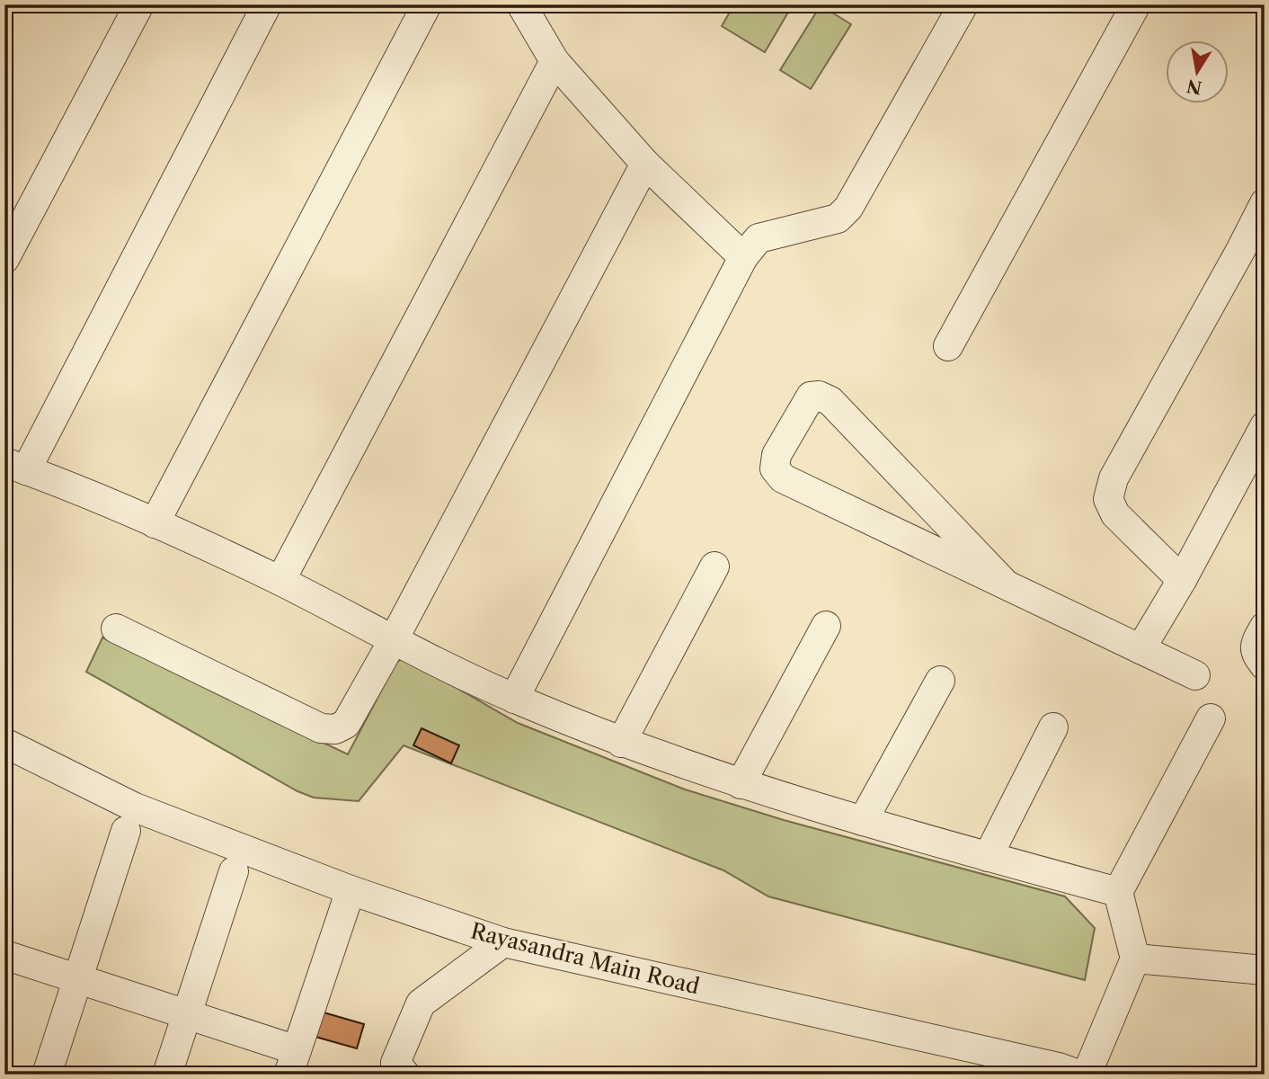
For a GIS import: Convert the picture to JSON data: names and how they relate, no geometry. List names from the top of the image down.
{
  "streets": {
    "street": ["Rayasandra Main Road"]
  },
  "north": "bottom"
}
